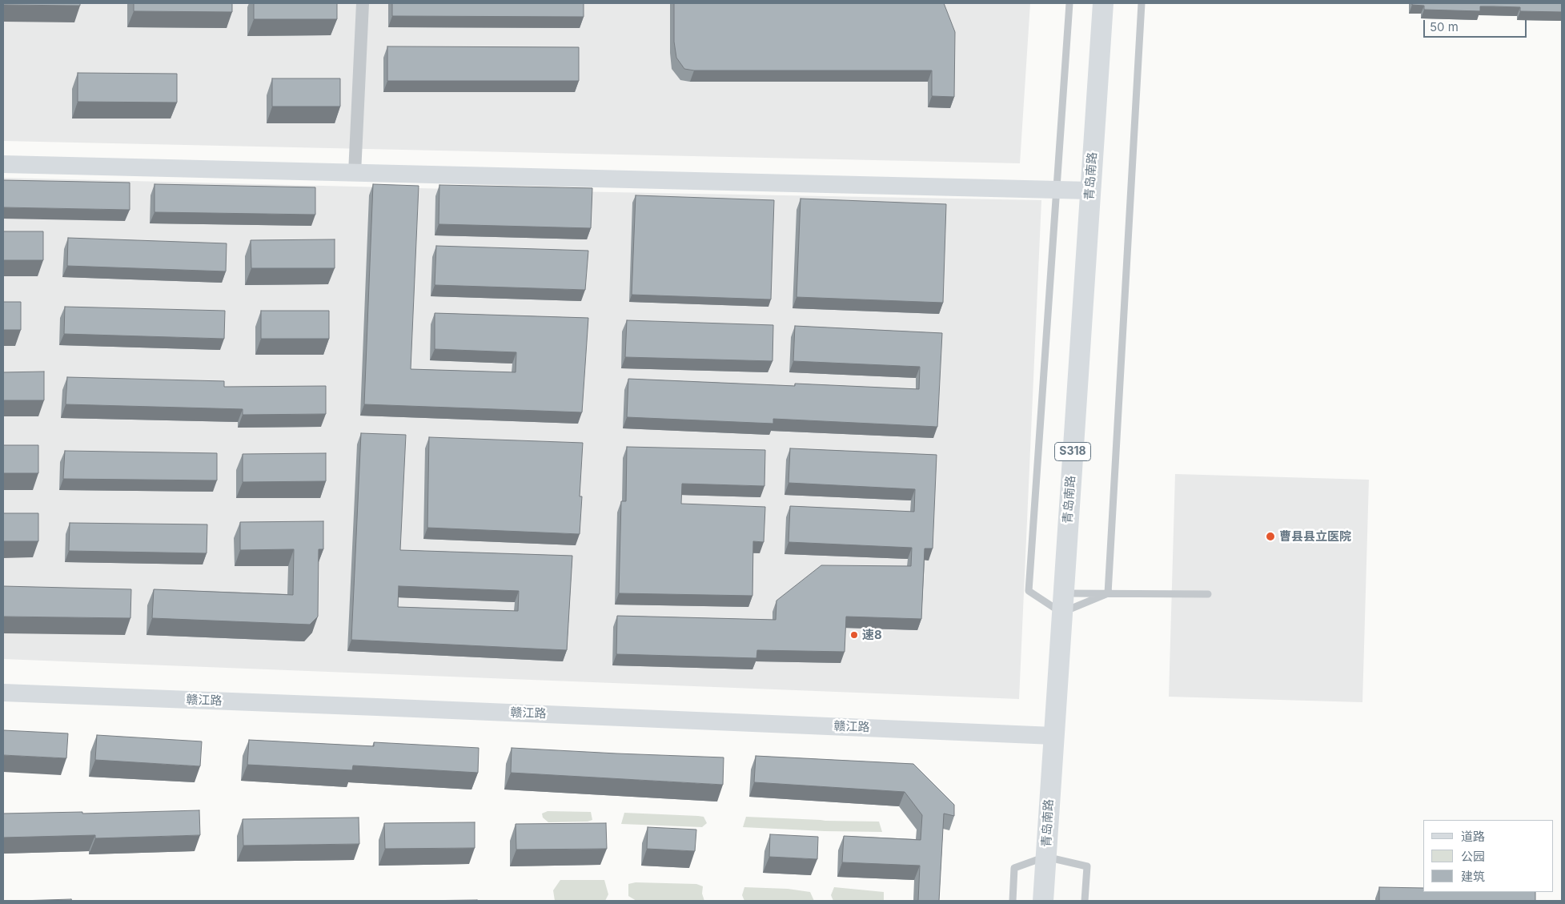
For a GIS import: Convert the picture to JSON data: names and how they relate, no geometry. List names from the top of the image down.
{
  "streets": {
    "main road": ["青岛南路", "S318"],
    "street": ["赣江路"]
  },
  "crossings": [
    ["青岛南路", "赣江路"]
  ],
  "places": ["曹县县立医院", "速8"],
  "legend": ["道路", "公园", "建筑"],
  "scale_bar": "50 m"
}
